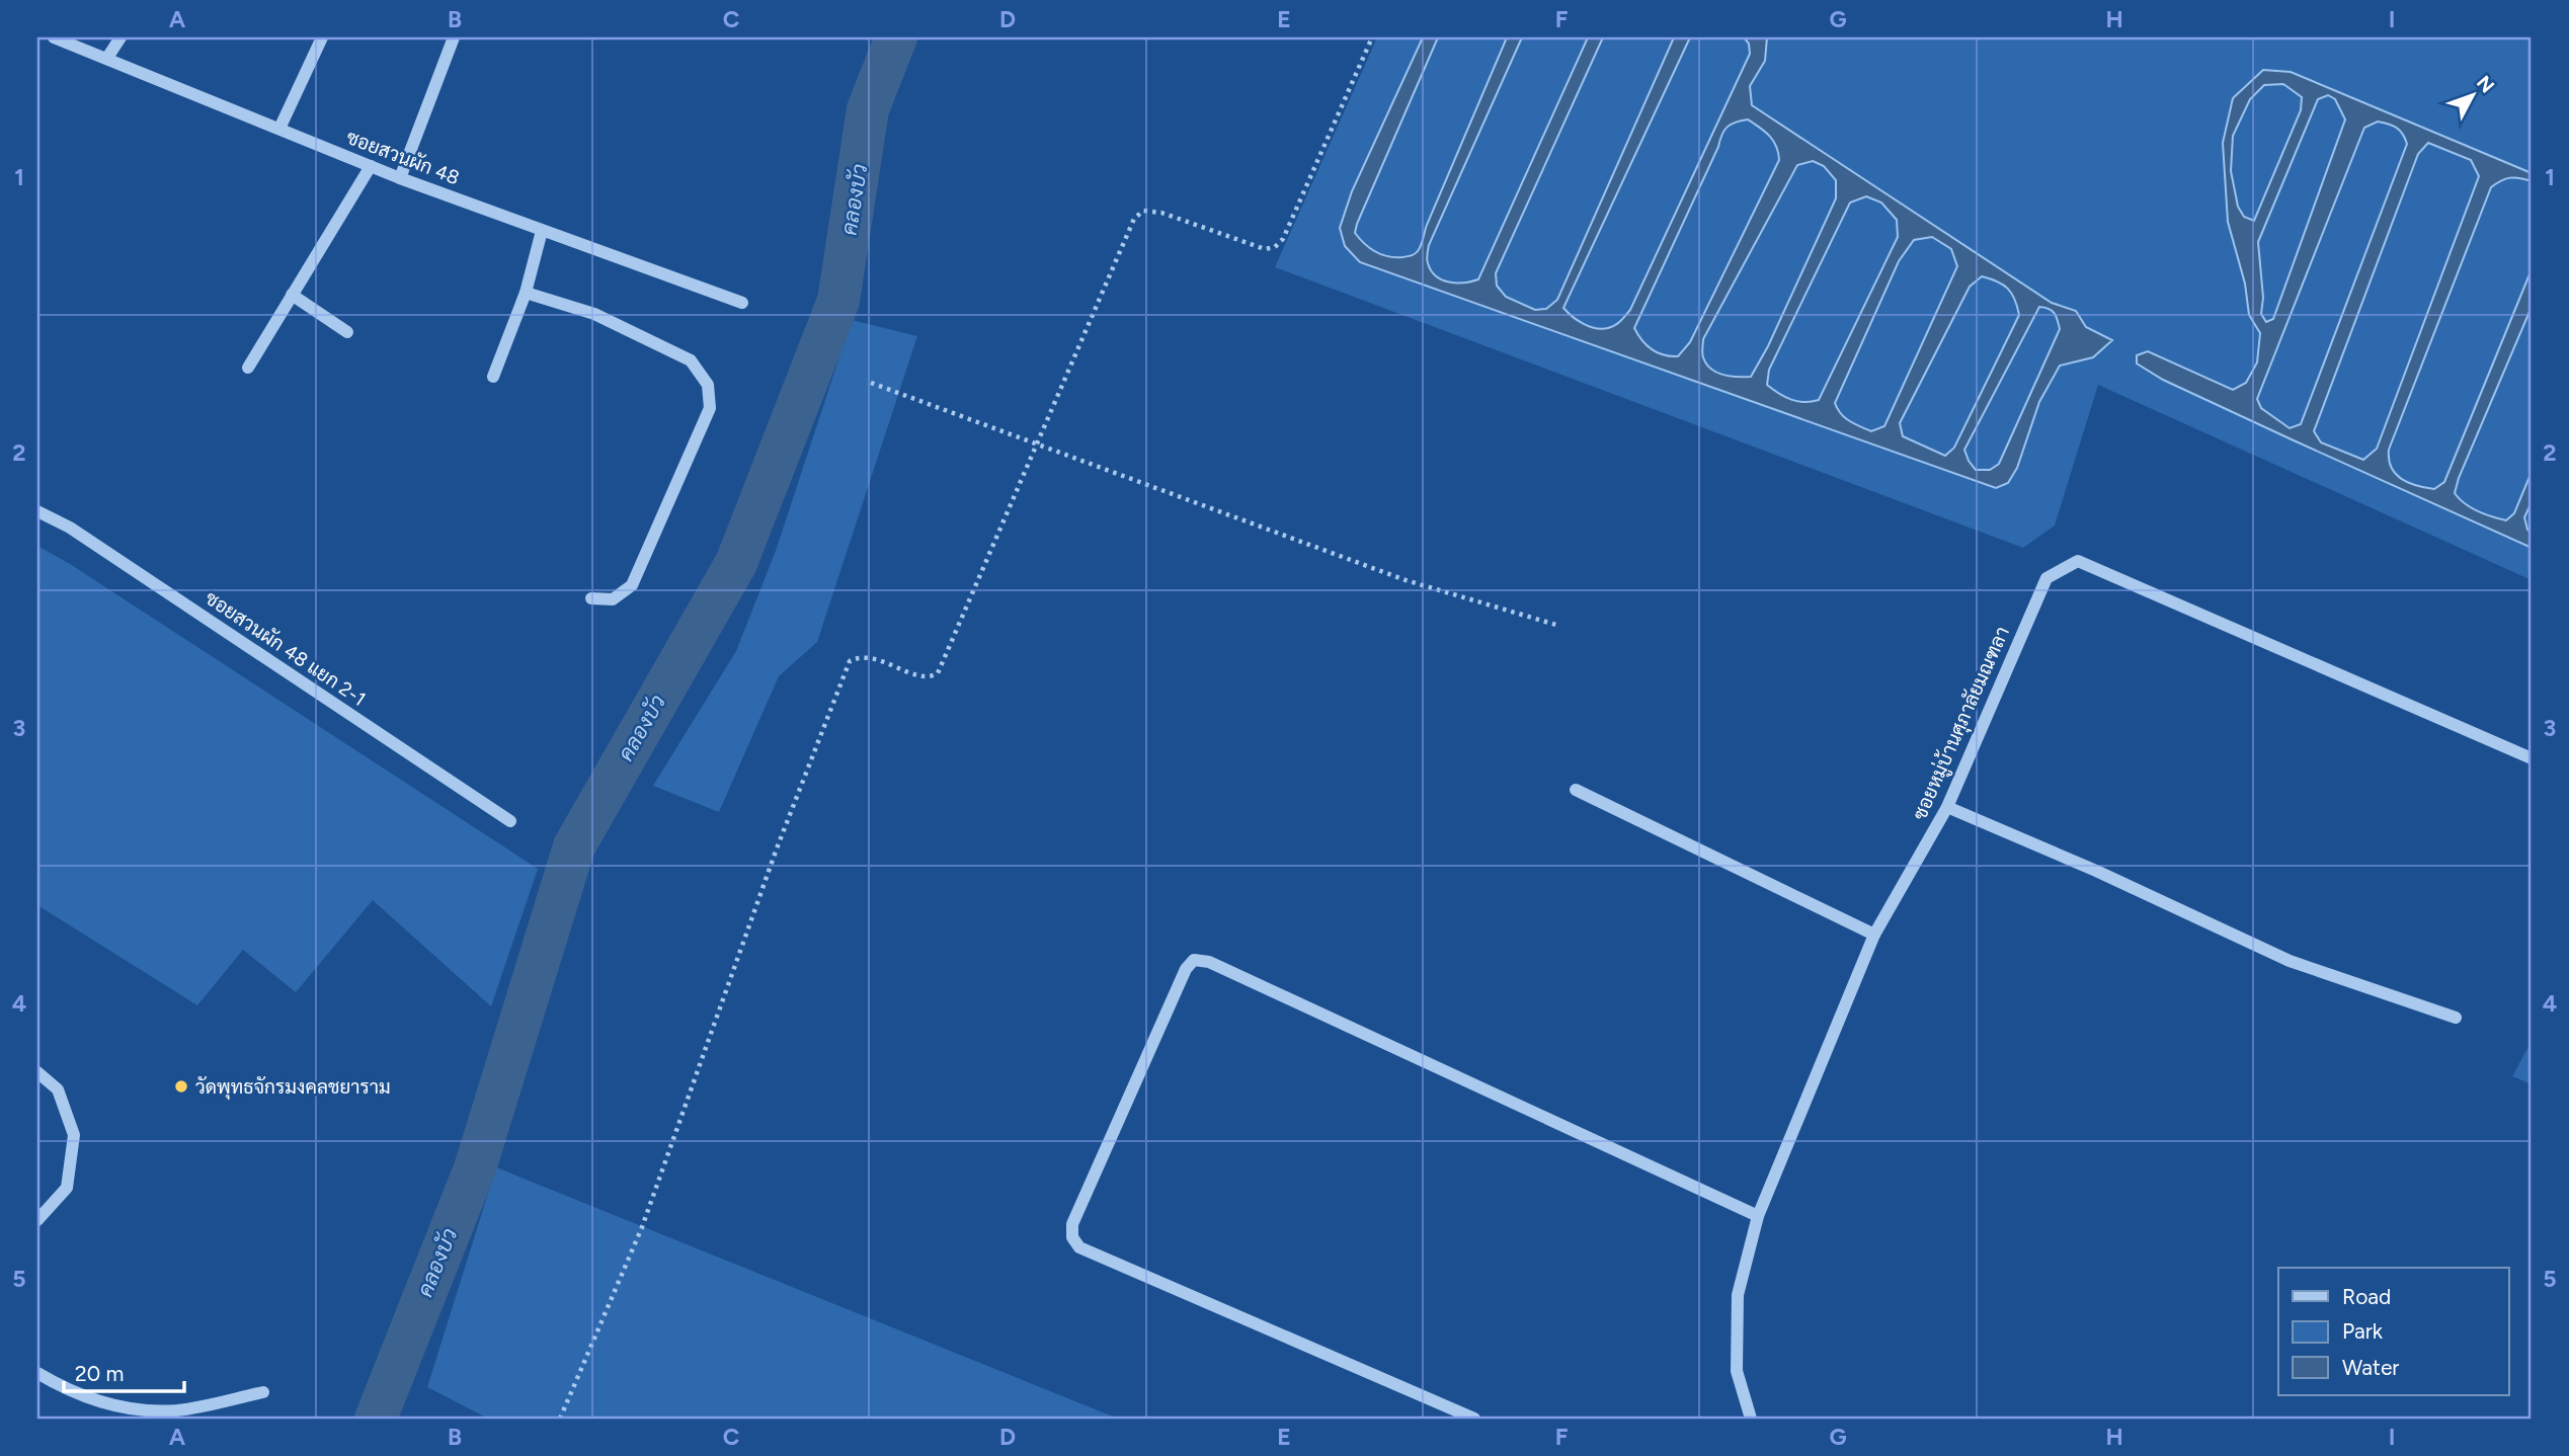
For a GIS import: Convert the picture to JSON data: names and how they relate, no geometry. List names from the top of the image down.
{
  "streets": {
    "street": ["ซอยสวนผัก 48", "ซอยสวนผัก 48 แยก 2-1", "ซอยหมู่บ้านศุภาลัยมณฑลา"]
  },
  "water": ["คลองบัว"],
  "places": ["วัดพุทธจักรมงคลชยาราม"],
  "legend": ["Road", "Park", "Water"],
  "scale_bar": "20 m",
  "north": "top right",
  "grid": {
    "columns": [
      "A",
      "B",
      "C",
      "D",
      "E",
      "F",
      "G",
      "H",
      "I"
    ],
    "rows": [
      "1",
      "2",
      "3",
      "4",
      "5"
    ]
  }
}
